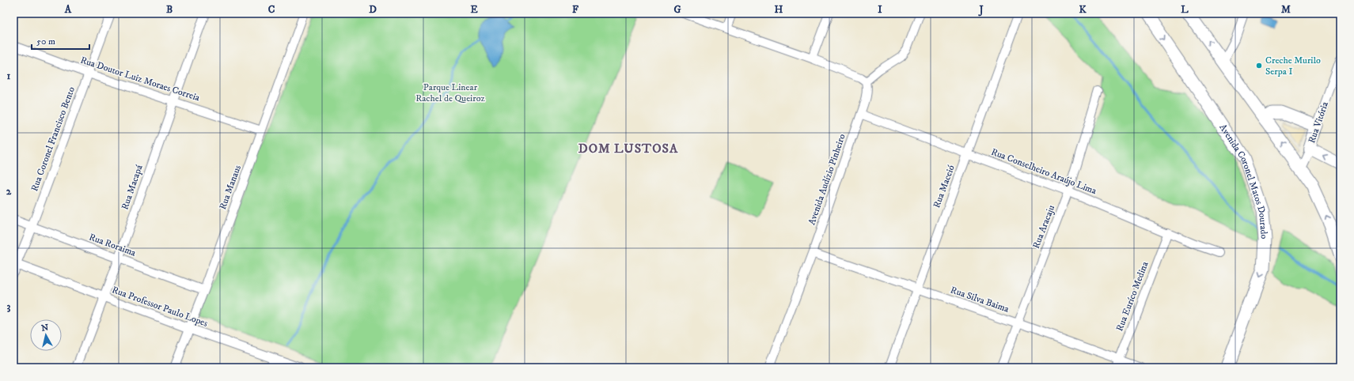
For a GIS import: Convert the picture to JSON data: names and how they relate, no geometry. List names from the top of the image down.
{
  "streets": {
    "main road": ["Rua Vitória", "Avenida Coronel Matos Dourado"],
    "street": [
      "Rua Doutor Luiz Moraes Correia",
      "Rua Coronel Francisco Bento",
      "Rua Conselheiro Araújo Lima",
      "Avenida Audízio Pinheiro",
      "Rua Maceió",
      "Rua Macapá",
      "Rua Manaus",
      "Rua Aracaju",
      "Rua Roraima",
      "Rua Euríco Medina",
      "Rua Silva Baima",
      "Rua Professor Paulo Lopes"
    ]
  },
  "crossings": [
    ["Rua Doutor Luiz Moraes Correia", "Rua Coronel Francisco Bento"],
    ["Rua Doutor Luiz Moraes Correia", "Rua Macapá"],
    ["Rua Doutor Luiz Moraes Correia", "Rua Manaus"],
    ["Rua Coronel Francisco Bento", "Rua Roraima"],
    ["Rua Coronel Francisco Bento", "Rua Professor Paulo Lopes"],
    ["Rua Conselheiro Araújo Lima", "Avenida Audízio Pinheiro"],
    ["Rua Conselheiro Araújo Lima", "Rua Maceió"],
    ["Rua Conselheiro Araújo Lima", "Rua Aracaju"],
    ["Rua Conselheiro Araújo Lima", "Rua Euríco Medina"],
    ["Avenida Audízio Pinheiro", "Rua Silva Baima"],
    ["Rua Maceió", "Rua Silva Baima"],
    ["Rua Macapá", "Rua Roraima"],
    ["Rua Macapá", "Rua Professor Paulo Lopes"],
    ["Rua Manaus", "Rua Roraima"],
    ["Rua Manaus", "Rua Professor Paulo Lopes"],
    ["Rua Aracaju", "Rua Silva Baima"],
    ["Rua Euríco Medina", "Rua Silva Baima"]
  ],
  "districts": ["DOM LUSTOSA"],
  "parks": ["Parque Linear Rachel de Queiroz"],
  "places": ["Creche Murilo Serpa I"],
  "scale_bar": "50 m",
  "north": "top",
  "grid": {
    "columns": [
      "A",
      "B",
      "C",
      "D",
      "E",
      "F",
      "G",
      "H",
      "I",
      "J",
      "K",
      "L",
      "M"
    ],
    "rows": ["1", "2", "3"]
  }
}
